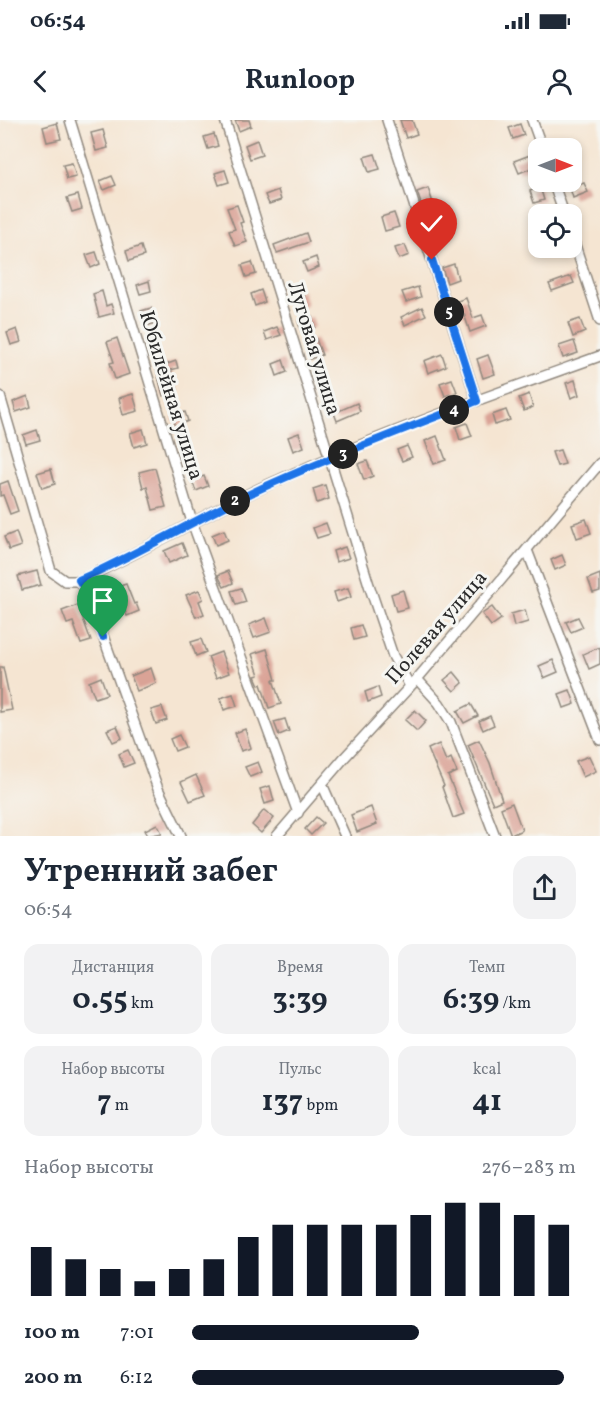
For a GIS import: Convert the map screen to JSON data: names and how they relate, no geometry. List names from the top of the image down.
{
  "streets": {
    "street": ["Луговая улица", "Юбилейная улица", "Полевая улица"]
  },
  "crossings": [
    ["Луговая улица", "Полевая улица"],
    ["Юбилейная улица", "Полевая улица"]
  ],
  "north": "right",
  "page": {
    "status": "06:54",
    "header": "Runloop",
    "pins": [
      "5",
      "4",
      "3",
      "2"
    ],
    "heading": ["Утренний забег", "06:54"],
    "stats": [
      ["Дистанция", "0.55 km"],
      ["Время", "3:39"],
      ["Темп", "6:39 /km"],
      ["Набор высоты", "7 m"],
      ["Пульс", "137 bpm"],
      ["kcal", "41"]
    ],
    "chart": ["Набор высоты", "276–283 m"],
    "list": [
      {
        "name": "100 m",
        "note": "7:01"
      },
      {
        "name": "200 m",
        "note": "6:12"
      }
    ]
  }
}
